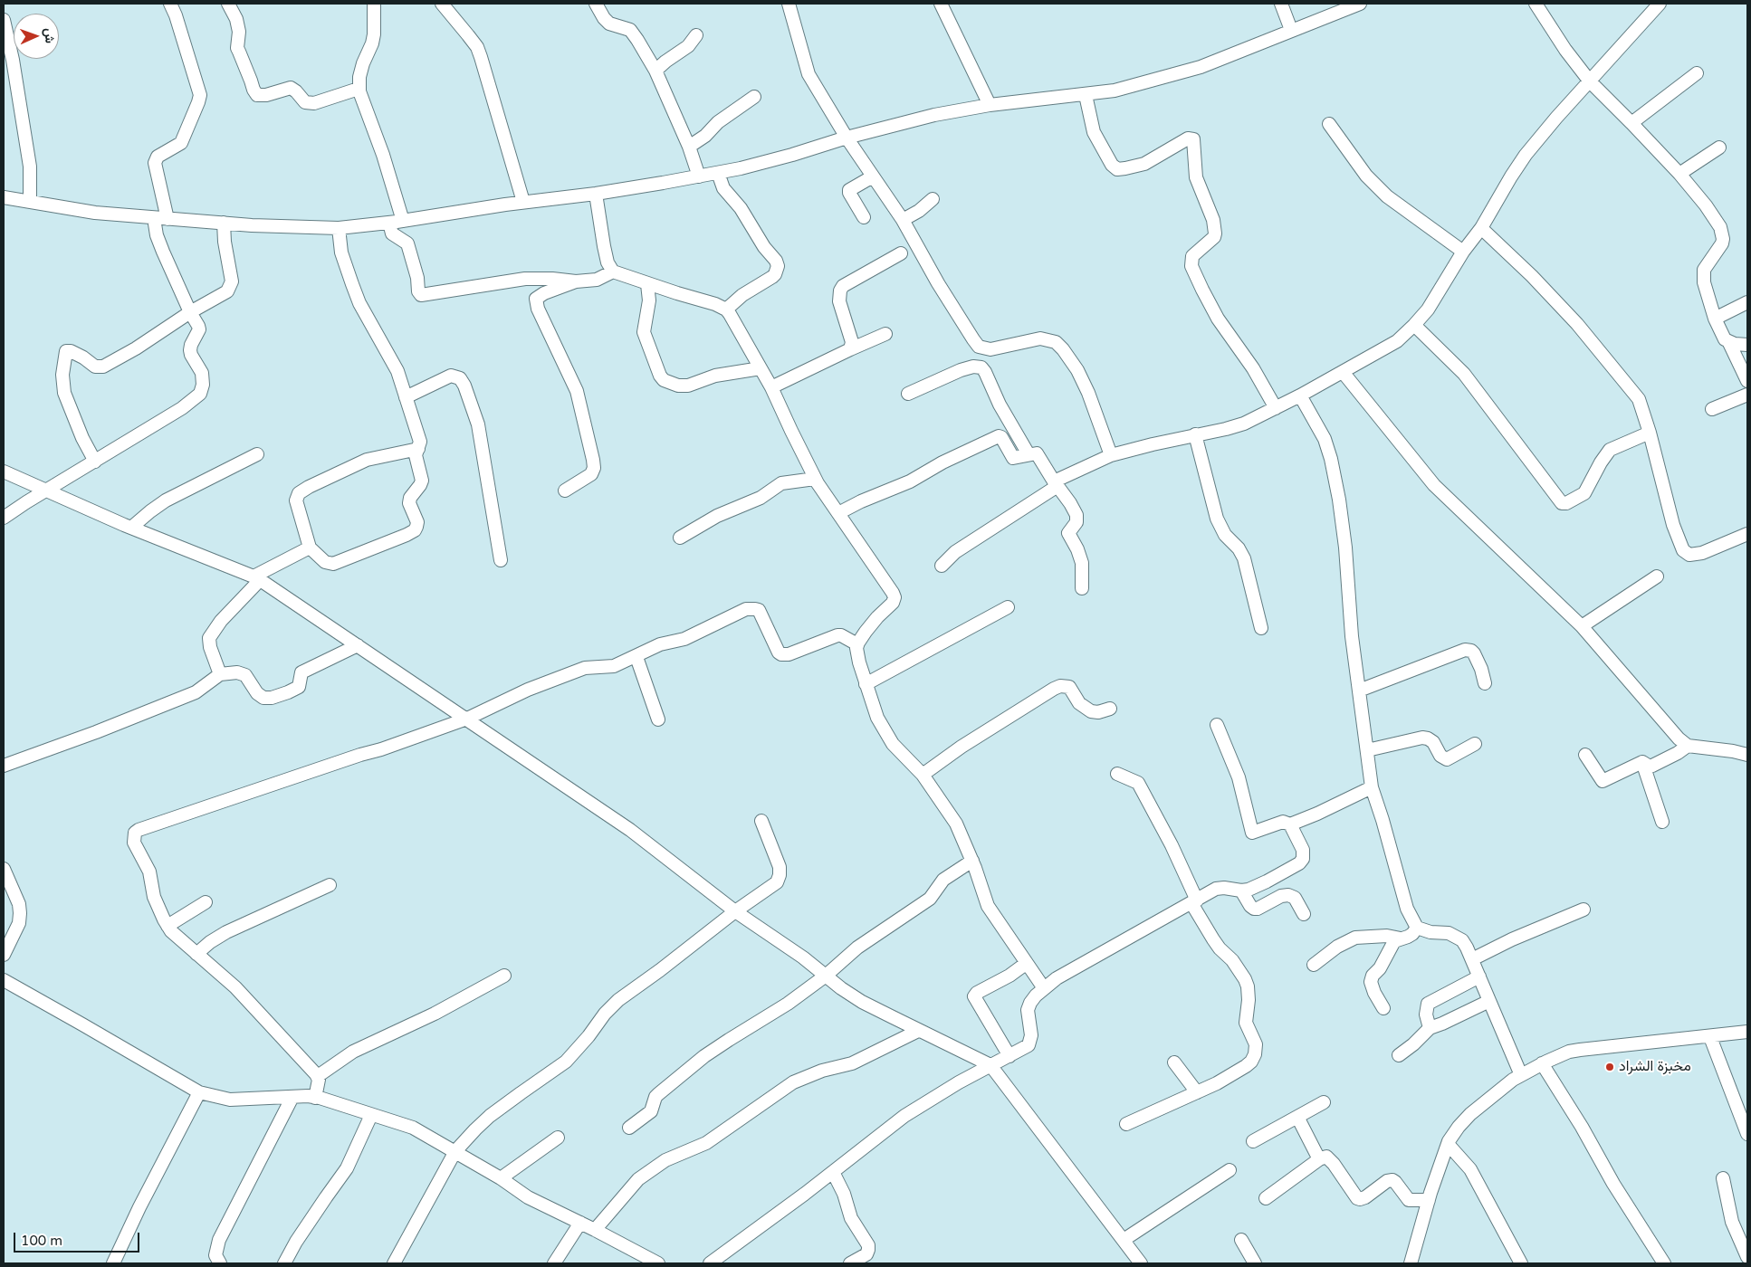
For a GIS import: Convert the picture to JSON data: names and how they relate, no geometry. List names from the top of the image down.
{
  "places": ["مخبزة الشراد"],
  "scale_bar": "100 m",
  "north": "right"
}
